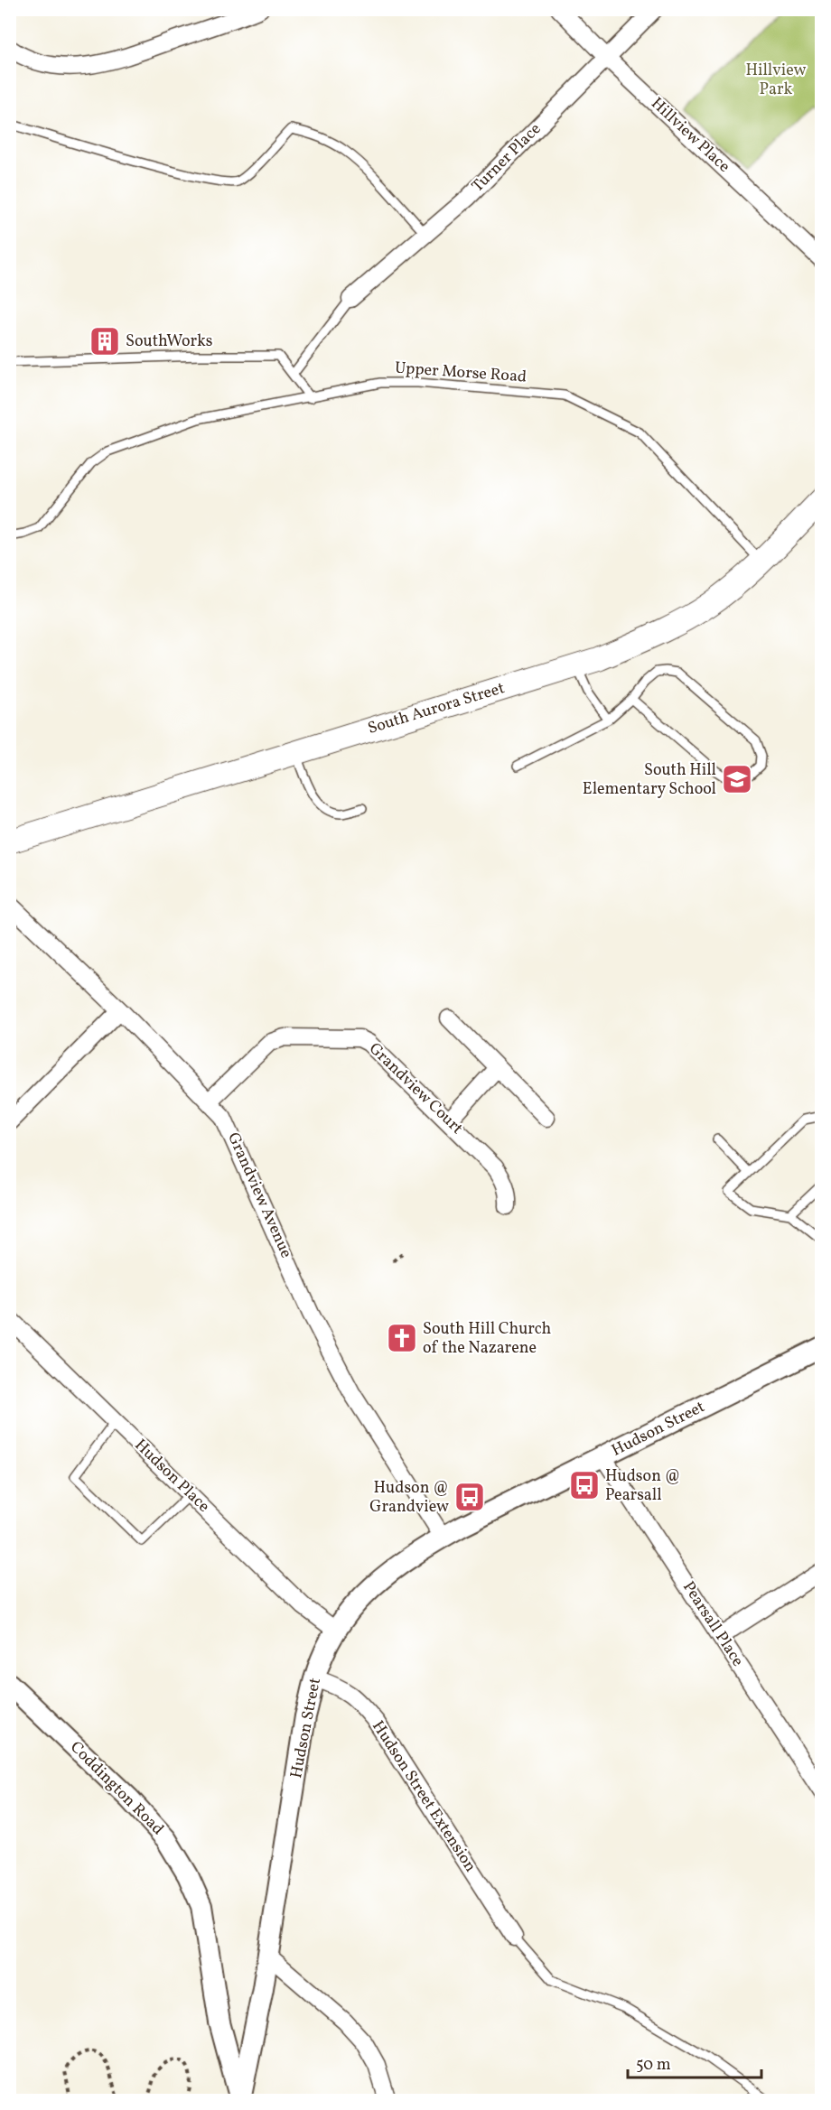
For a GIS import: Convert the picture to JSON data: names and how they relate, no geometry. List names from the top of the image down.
{
  "streets": {
    "main road": ["South Aurora Street"],
    "street": [
      "Hillview Place",
      "Turner Place",
      "Grandview Court",
      "Grandview Avenue",
      "Hudson Street",
      "Hudson Place",
      "Pearsall Place",
      "Coddington Road",
      "Hudson Street Extension"
    ],
    "lane": ["Upper Morse Road"]
  },
  "crossings": [
    ["Hillview Place", "Turner Place"],
    ["Upper Morse Road", "South Aurora Street"],
    ["Grandview Court", "Grandview Avenue"],
    ["Grandview Avenue", "Hudson Street"],
    ["Hudson Street", "Hudson Place"],
    ["Hudson Street", "Pearsall Place"],
    ["Hudson Street", "Coddington Road"],
    ["Hudson Street", "Hudson Street Extension"]
  ],
  "parks": ["Hillview Park"],
  "places": {
    "building": ["SouthWorks"],
    "school or university": ["South Hill Elementary School"],
    "church": ["South Hill Church of the Nazarene"],
    "bus stop": ["Hudson @ Pearsall", "Hudson @ Grandview"]
  },
  "scale_bar": "50 m"
}
